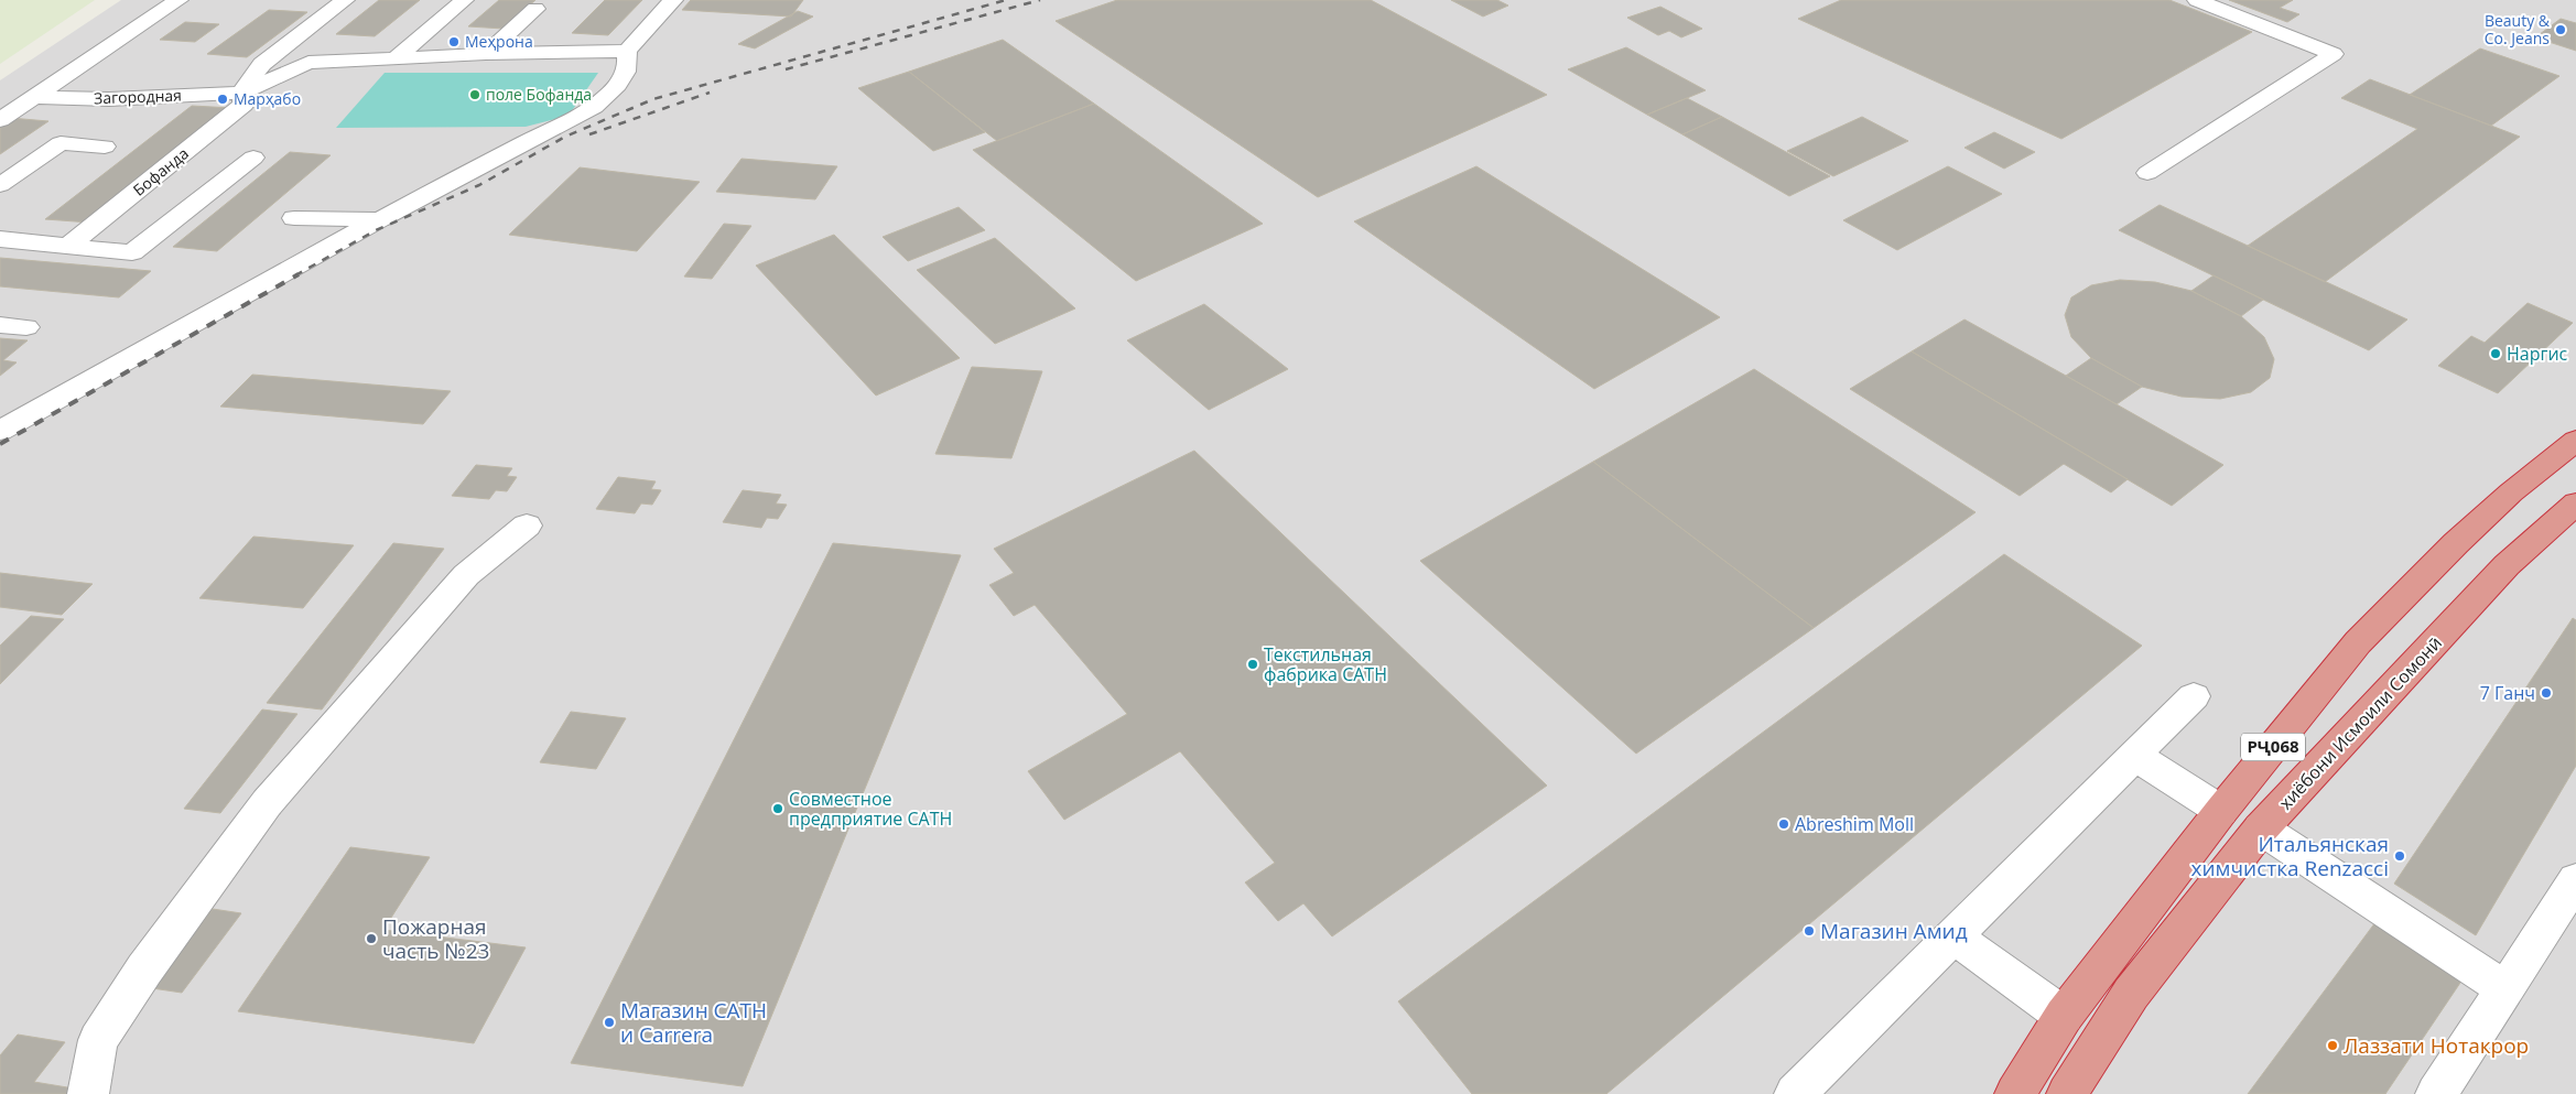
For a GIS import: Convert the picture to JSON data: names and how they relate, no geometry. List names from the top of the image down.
{
  "streets": {
    "highway": ["хиёбони Исмоили Сомонӣ", "РҶ068"],
    "street": ["Загородная", "Бофанда"]
  },
  "crossings": [
    ["Загородная", "Бофанда"]
  ],
  "places": [
    "Beauty & Co. Jeans",
    "Меҳрона",
    "поле Бофанда",
    "Марҳабо",
    "Наргис",
    "Текстильная фабрика САТН",
    "7 Ганч",
    "Совместное предприятие CATH",
    "Abreshim Moll",
    "Итальянская химчистка Renzacci",
    "Магазин Амид",
    "Пожарная часть №23",
    "Магазин САТН и Carrera",
    "Лаззати Нотакрор"
  ]
}
